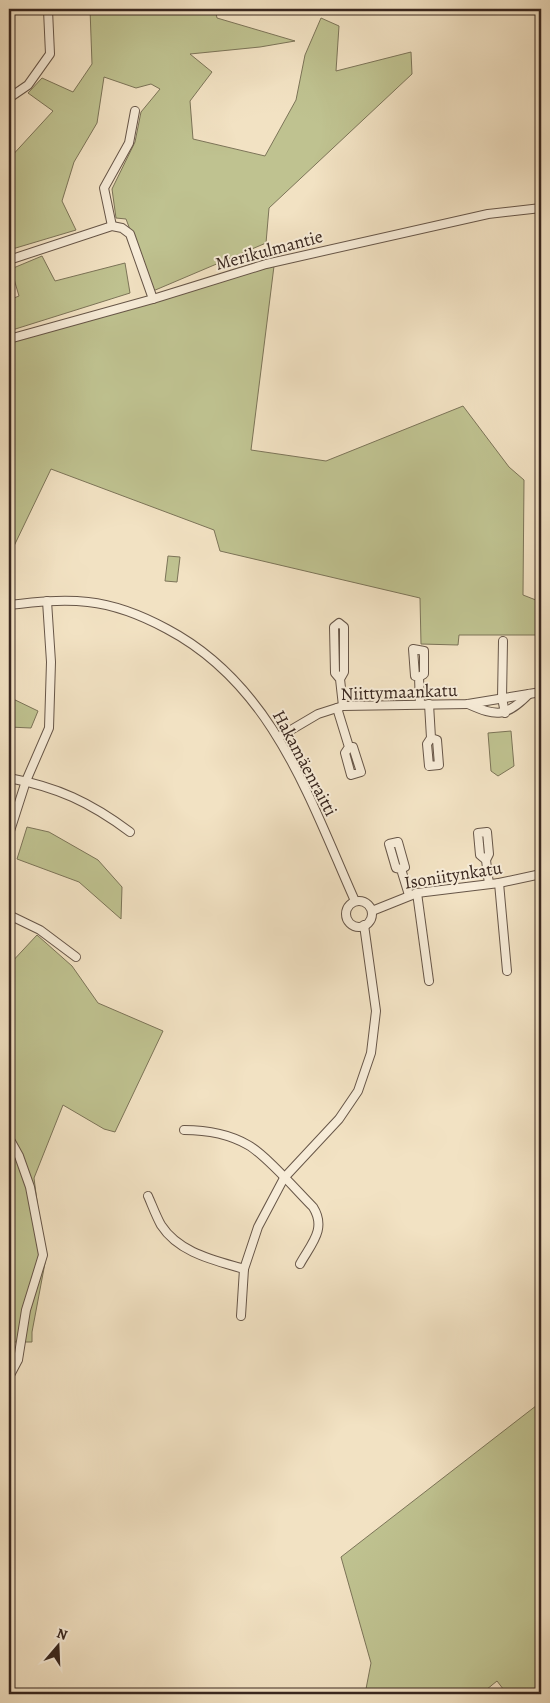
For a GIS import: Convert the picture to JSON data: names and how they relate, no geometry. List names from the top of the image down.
{
  "streets": {
    "street": [
      "Merikulmantie",
      "Niittymaankatu",
      "Hakamäenraitti",
      "Isoniitynkatu"
    ]
  },
  "crossings": [
    ["Niittymaankatu", "Hakamäenraitti"],
    ["Hakamäenraitti", "Isoniitynkatu"]
  ],
  "north": "top"
}
